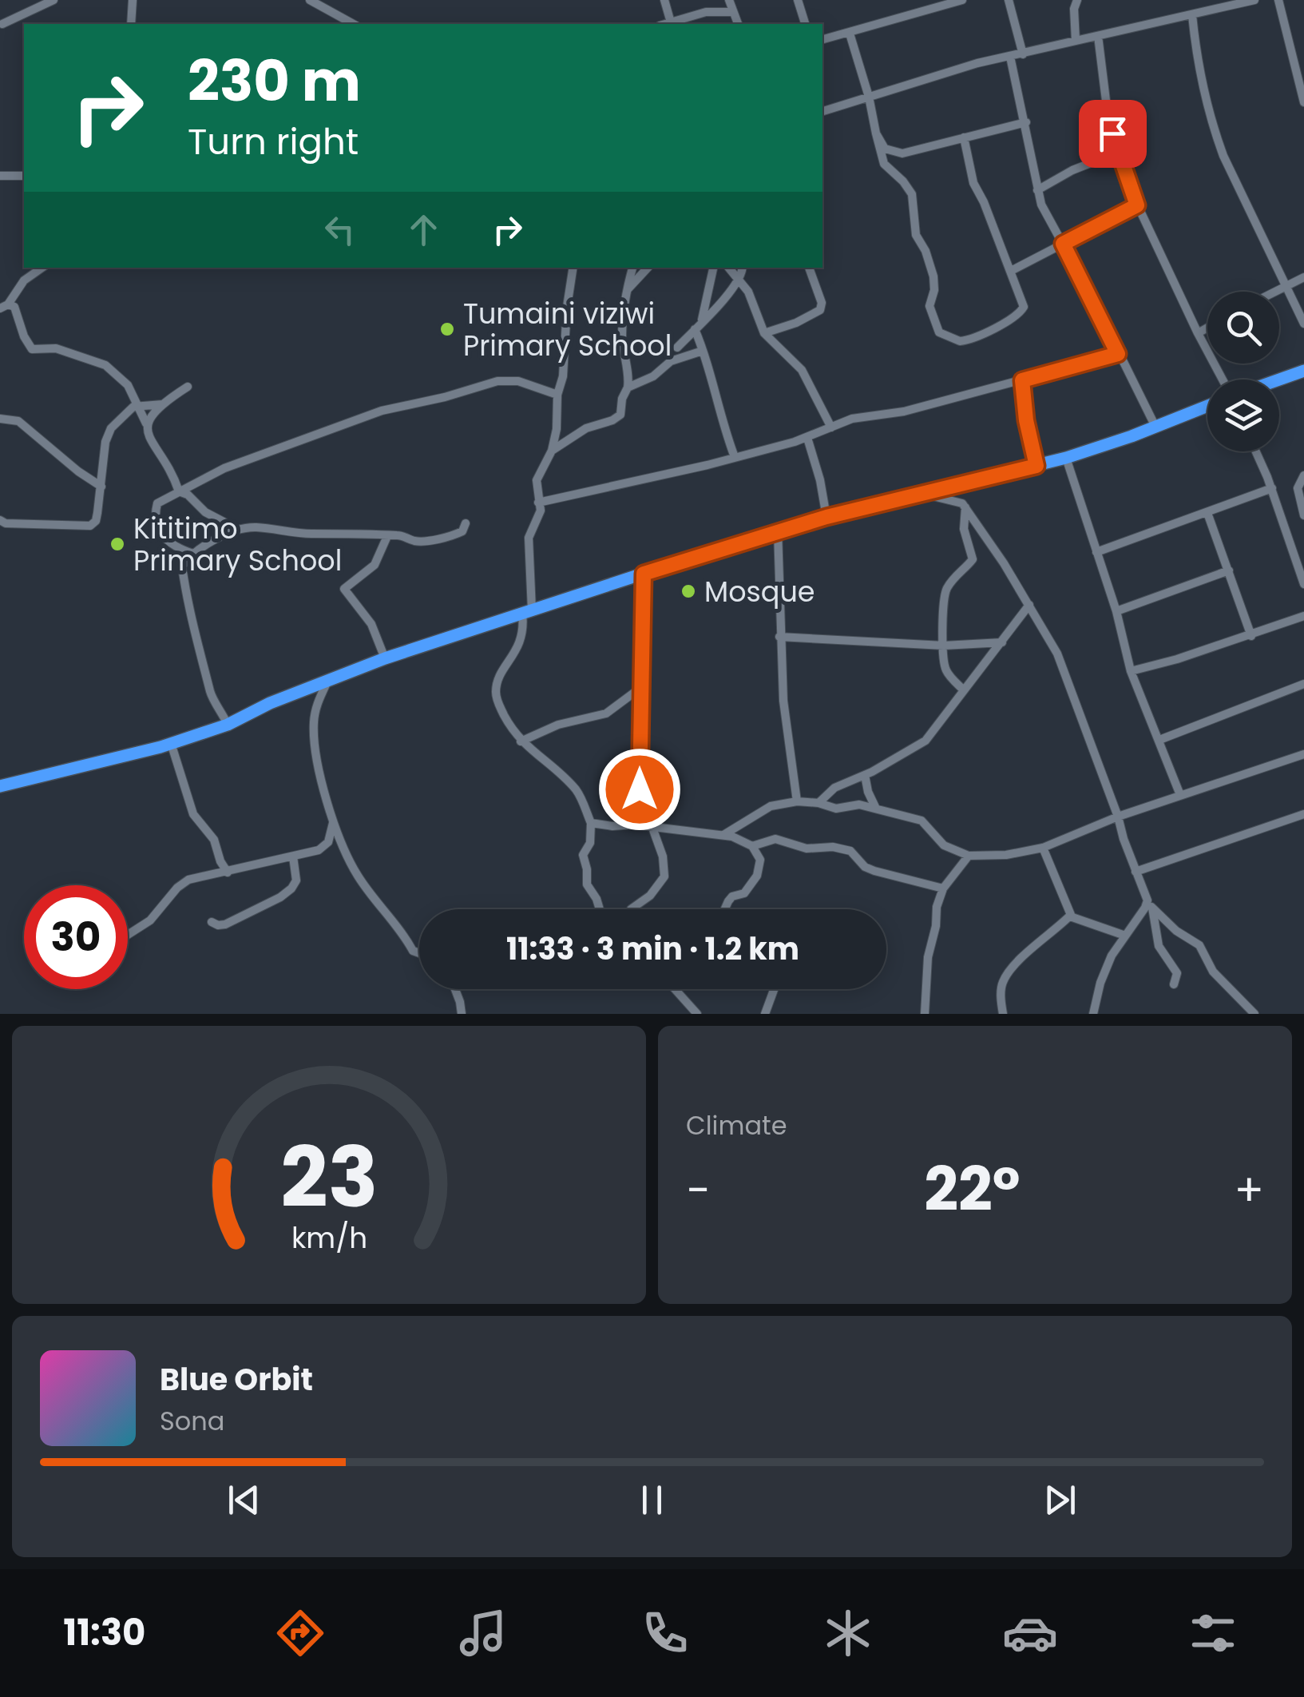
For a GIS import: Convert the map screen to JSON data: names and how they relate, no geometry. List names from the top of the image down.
{
  "places": ["Tumaini viziwi Primary School", "Kititimo Primary School", "Mosque"],
  "page": {
    "turn": ["230 m", "Turn right"],
    "limit": "30",
    "trip": "11:33 · 3 min · 1.2 km",
    "tile": "Climate",
    "heat": ["−", "22°", "+"],
    "song": ["Blue Orbit", "Sona"],
    "tabs": "11:30",
    "gauge": ["23", "km/h"]
  }
}
